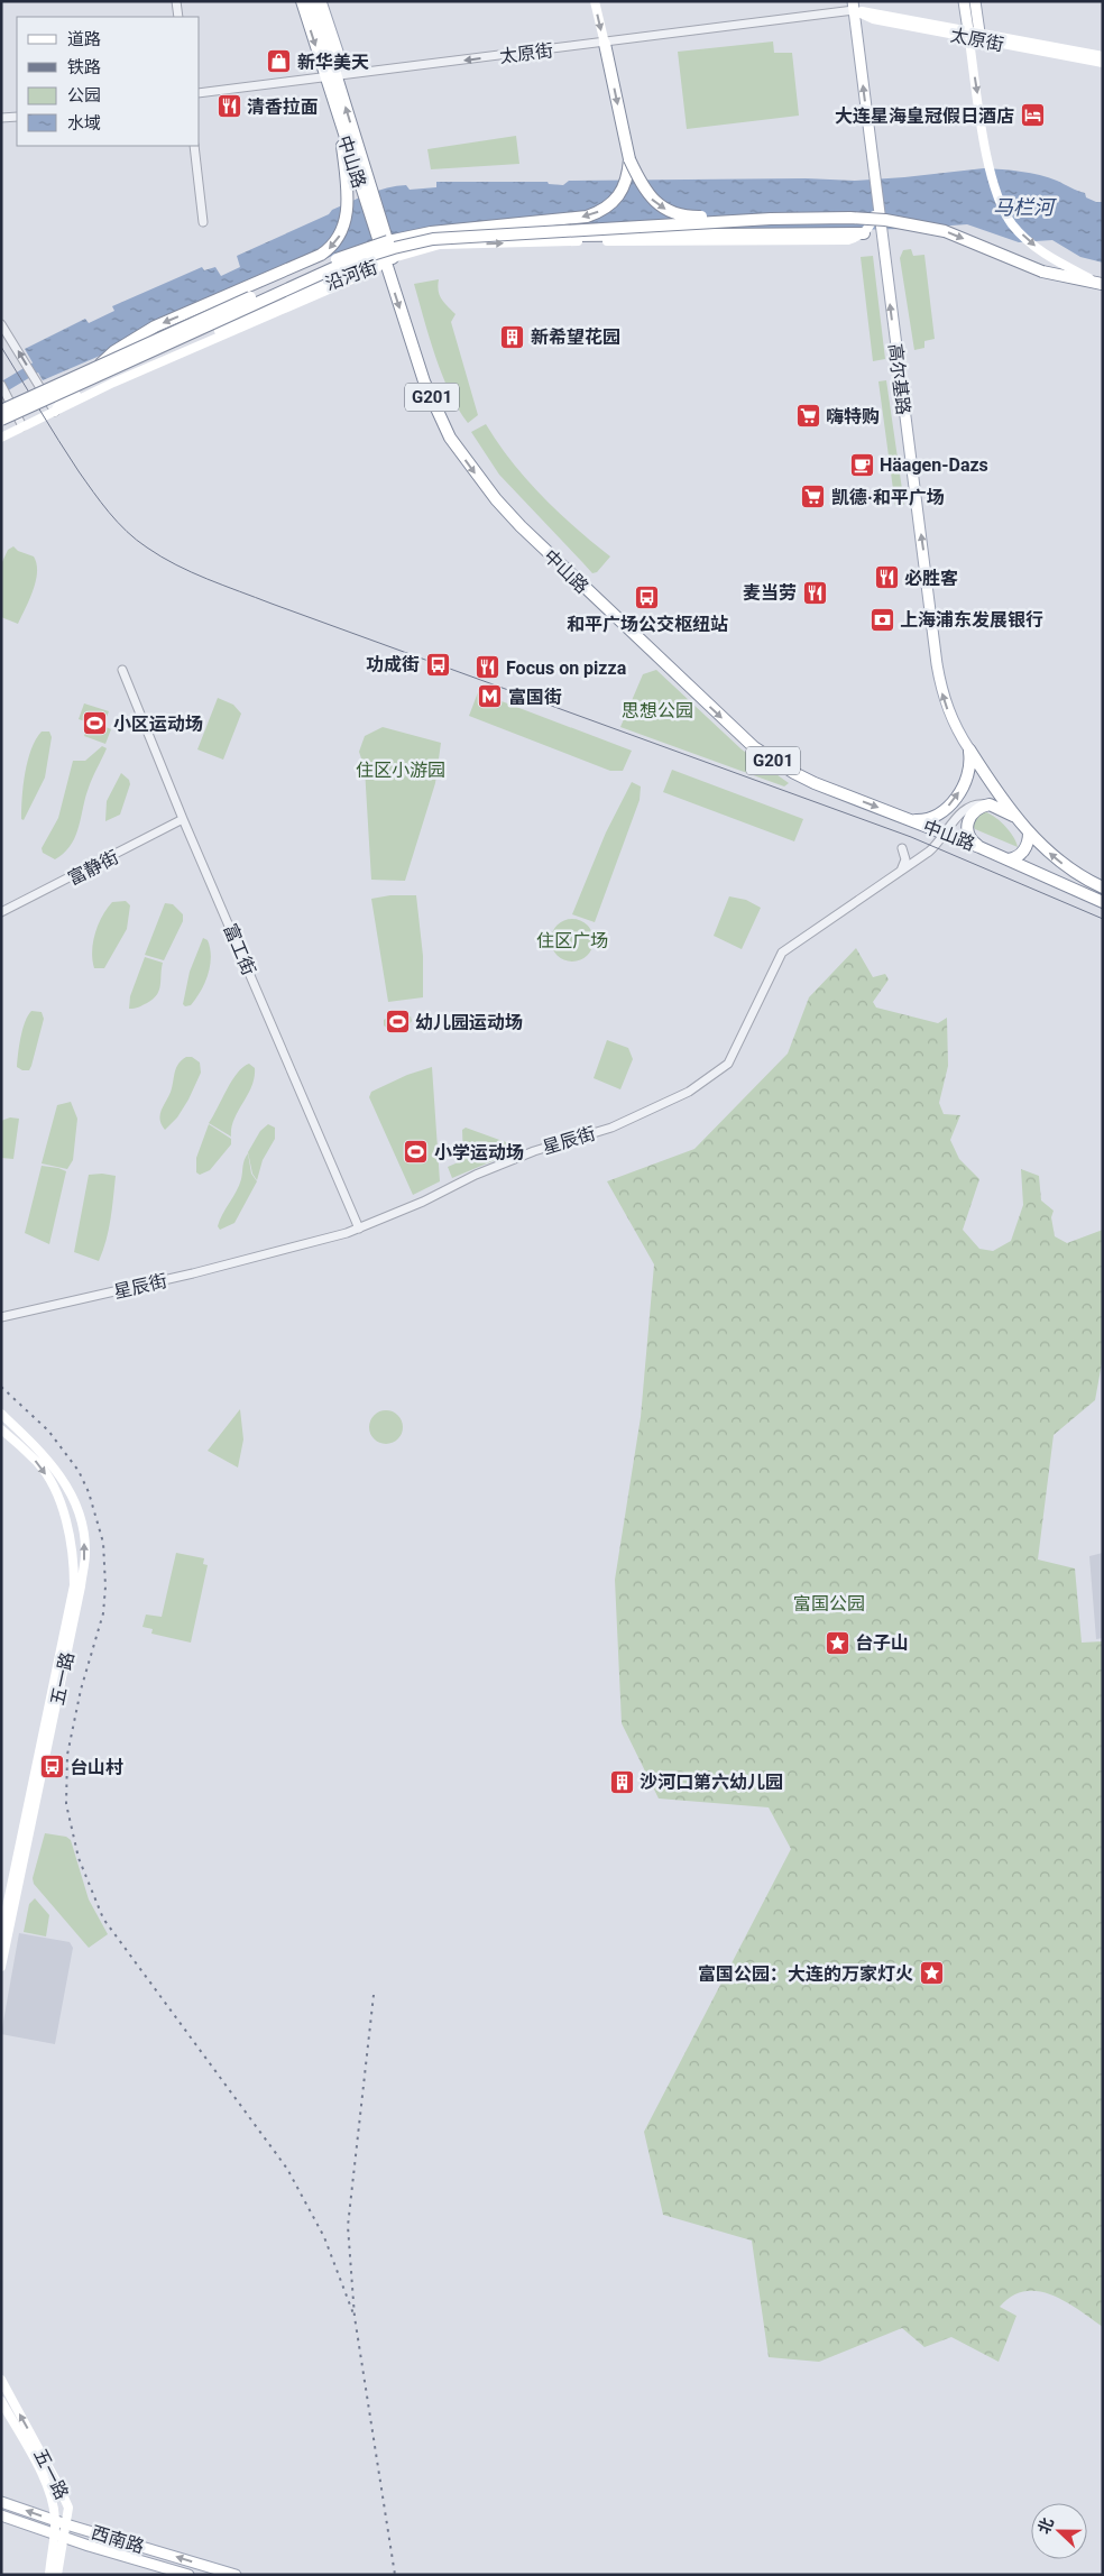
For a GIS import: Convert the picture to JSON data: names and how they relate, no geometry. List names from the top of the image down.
{
  "streets": {
    "highway": ["中山路", "G201"],
    "main road": [
      "太原街",
      "沿河街",
      "高尔基路",
      "五一路",
      "西南路"
    ],
    "street": ["富静街", "富工街", "星辰街"]
  },
  "crossings": [
    ["太原街", "中山路"],
    ["太原街", "高尔基路"],
    ["中山路", "沿河街"],
    ["中山路", "星辰街"],
    ["富静街", "富工街"],
    ["富工街", "星辰街"],
    ["五一路", "西南路"]
  ],
  "one_way": ["沿河街", "高尔基路"],
  "water": ["马栏河"],
  "parks": [
    "思想公园",
    "住区小游园",
    "住区广场",
    "富国公园"
  ],
  "places": {
    "shop": ["新华美天"],
    "restaurant": [
      "清香拉面",
      "必胜客",
      "麦当劳",
      "Focus on pizza"
    ],
    "hotel": ["大连星海皇冠假日酒店"],
    "building": ["新希望花园", "沙河口第六幼儿园"],
    "supermarket": ["嗨特购", "凯德·和平广场"],
    "cafe": ["Häagen-Dazs"],
    "bus stop": ["和平广场公交枢纽站", "功成街", "台山村"],
    "bank": ["上海浦东发展银行"],
    "metro station": ["富国街"],
    "sports": ["小区运动场", "幼儿园运动场", "小学运动场"],
    "place": ["台子山", "富国公园：大连的万家灯火"]
  },
  "legend": [
    "道路",
    "铁路",
    "公园",
    "水域"
  ],
  "north": "left"
}
